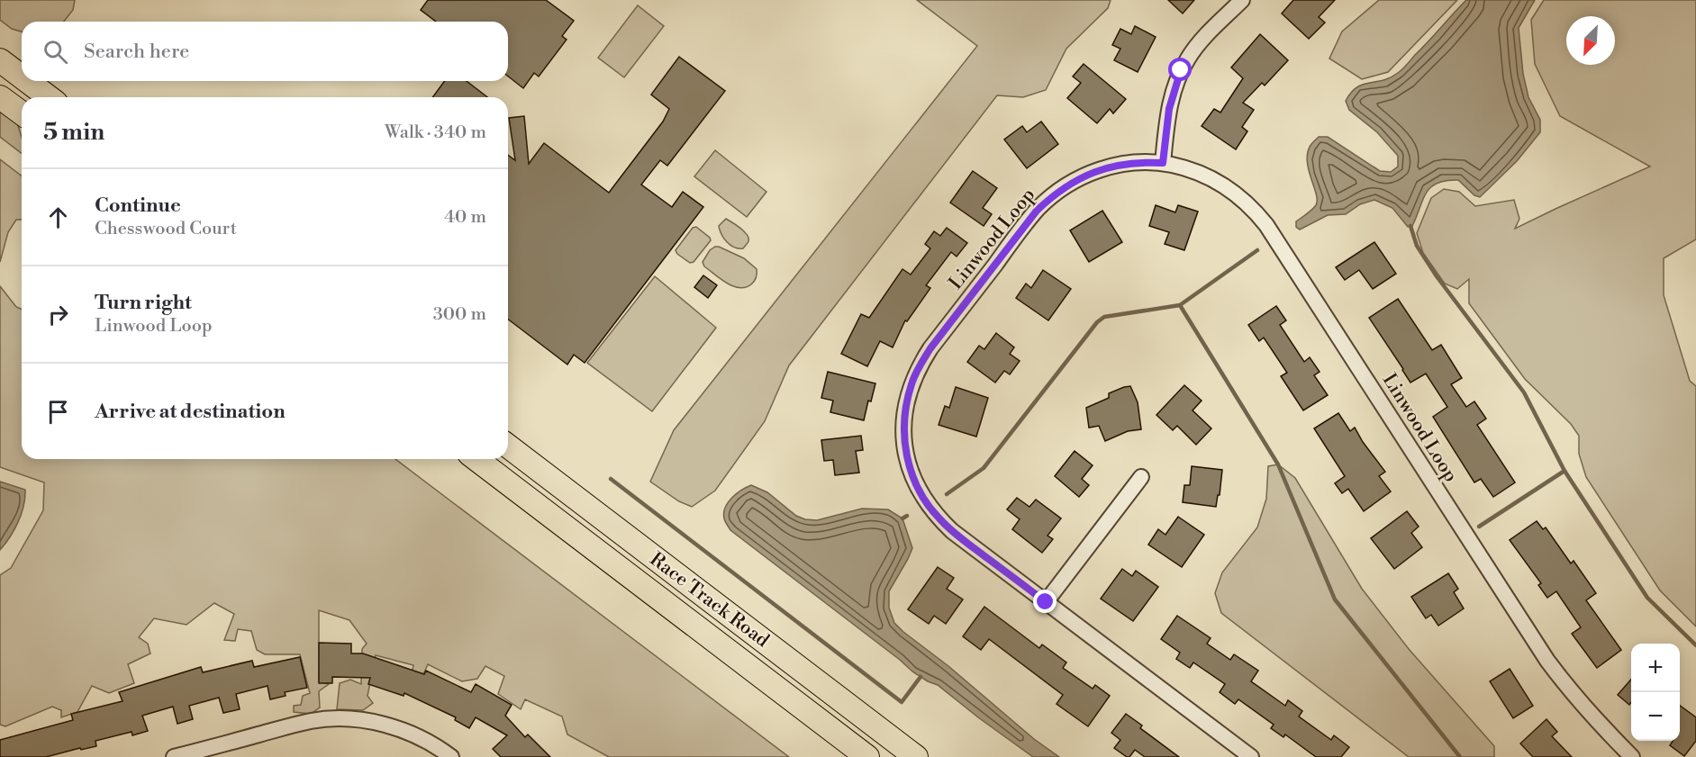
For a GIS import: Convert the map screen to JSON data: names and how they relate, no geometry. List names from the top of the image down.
{
  "streets": {
    "main road": ["Race Track Road"],
    "street": ["Linwood Loop"]
  },
  "north": "bottom left",
  "page": {
    "search": "Search here",
    "heading": ["5 min", "Walk · 340 m"],
    "list": [
      ["Continue", "Chesswood Court", "40 m"],
      ["Turn right", "Linwood Loop", "300 m"],
      "Arrive at destination"
    ],
    "map_buttons": ["+", "−"]
  }
}
